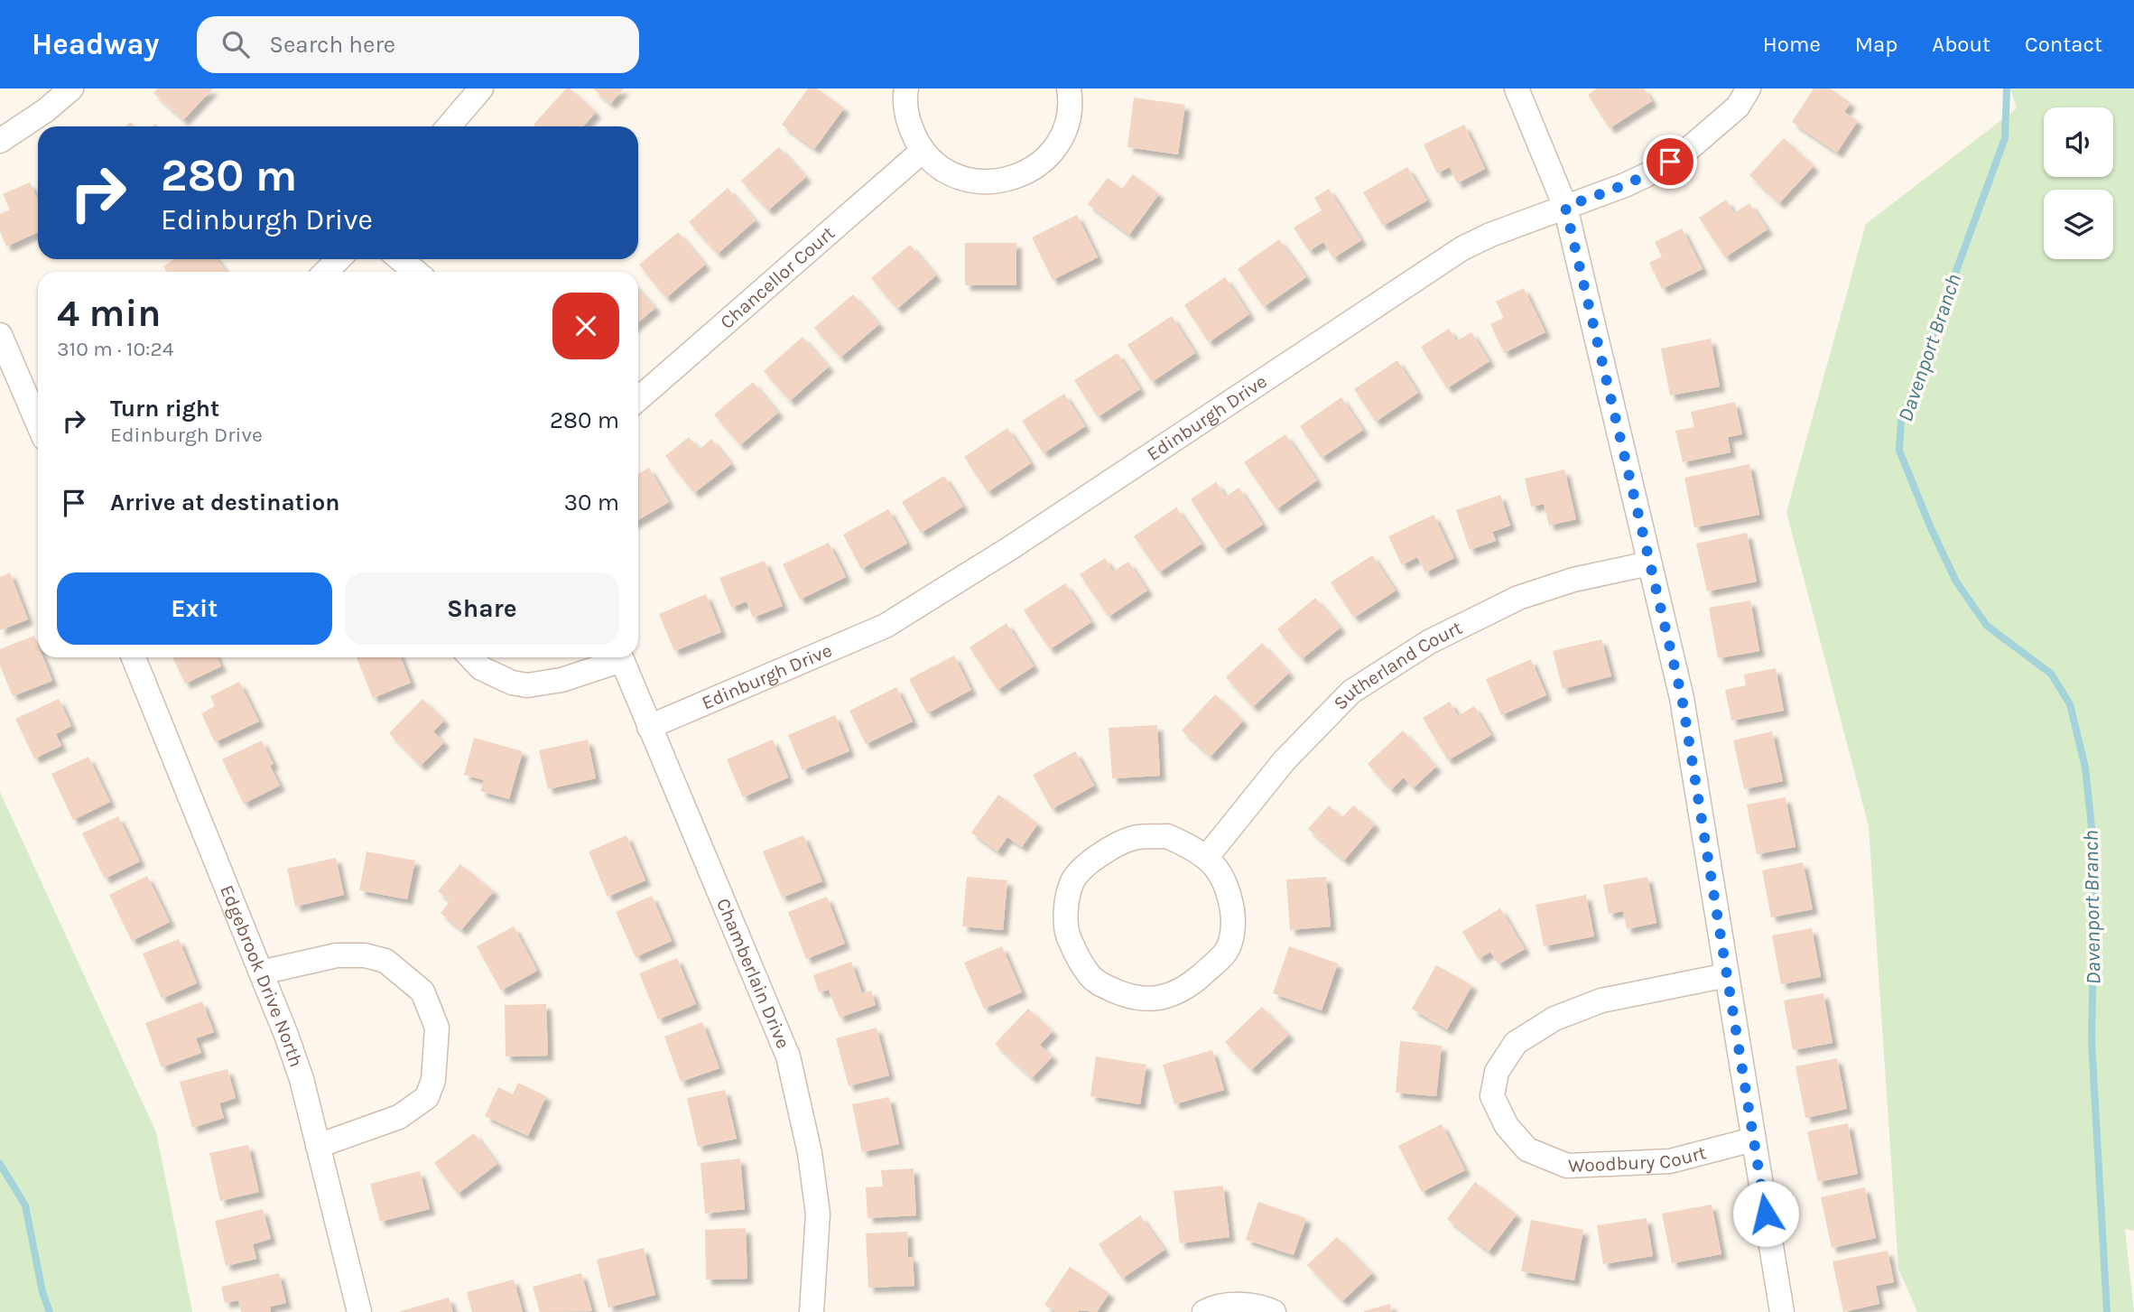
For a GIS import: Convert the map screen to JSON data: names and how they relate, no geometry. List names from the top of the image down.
{
  "streets": {
    "street": [
      "Chancellor Court",
      "Edinburgh Drive",
      "Sutherland Court",
      "Chamberlain Drive",
      "Edgebrook Drive North",
      "Woodbury Court"
    ]
  },
  "crossings": [
    ["Edinburgh Drive", "Chamberlain Drive"]
  ],
  "water": ["Davenport Branch"],
  "page": {
    "header": "Headway",
    "search": "Search here",
    "nav": [
      "Home",
      "Map",
      "About",
      "Contact"
    ],
    "turn": ["280 m", "Edinburgh Drive"],
    "heading": ["4 min", "310 m · 10:24"],
    "list": [
      {
        "name": "Turn right",
        "note": "Edinburgh Drive",
        "value": "280 m"
      },
      {
        "name": "Arrive at destination",
        "value": "30 m"
      }
    ],
    "buttons": ["Exit", "Share"]
  }
}
